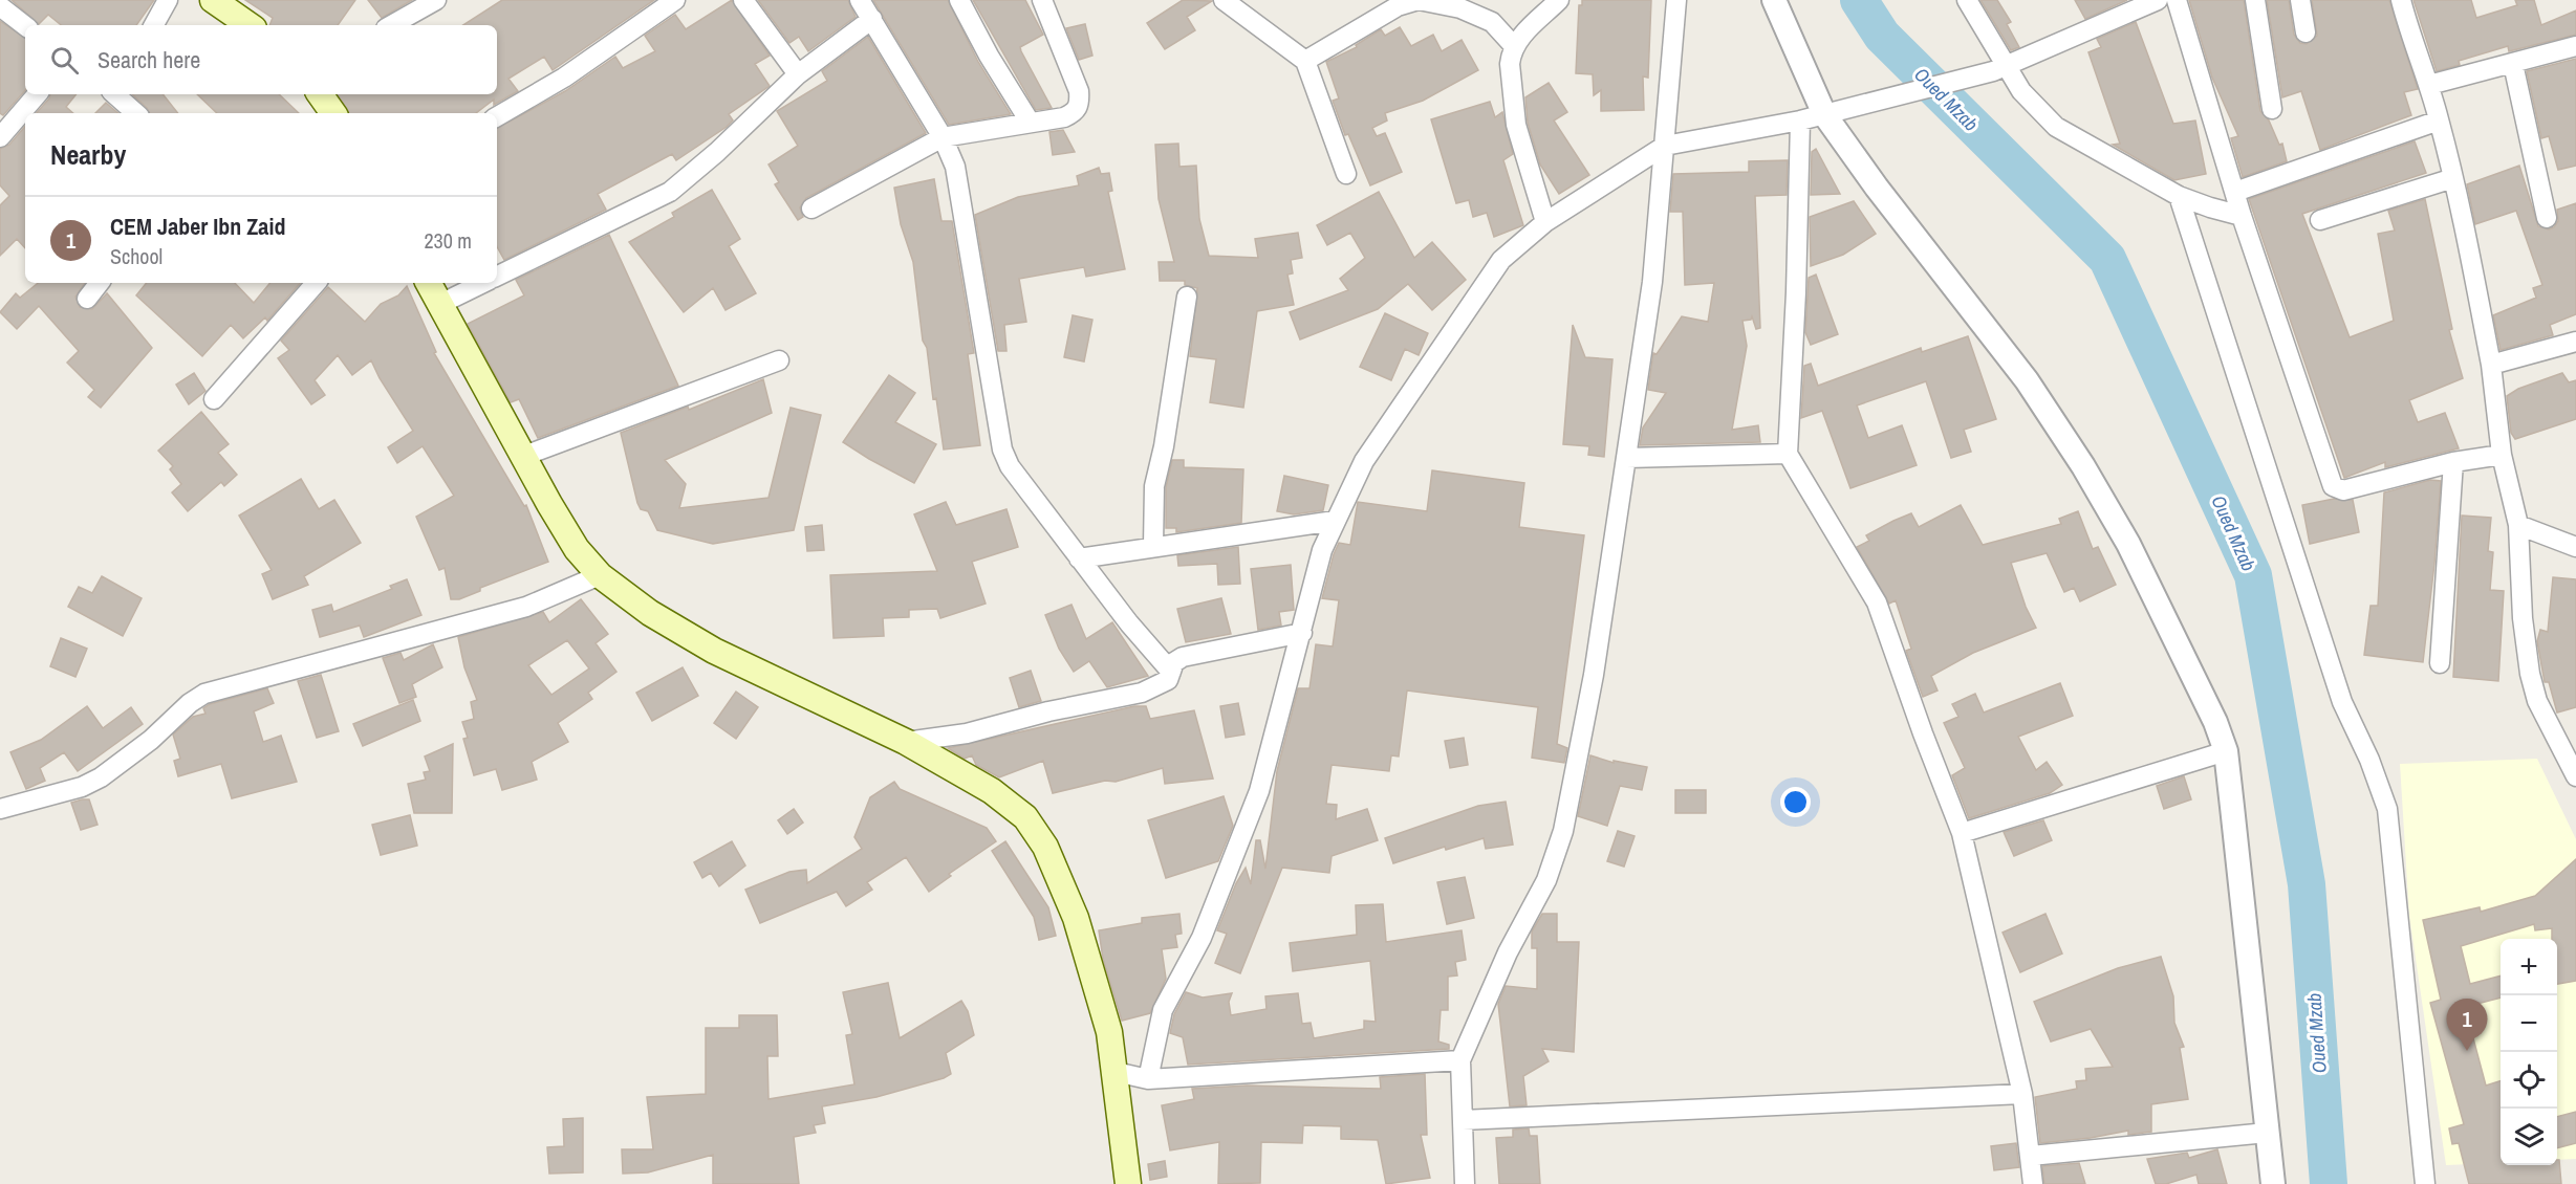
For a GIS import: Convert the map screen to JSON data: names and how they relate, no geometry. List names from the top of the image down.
{
  "water": ["Oued Mzab"],
  "page": {
    "search": "Search here",
    "heading": "Nearby",
    "list": [
      {
        "mark": "1",
        "name": "CEM Jaber Ibn Zaid",
        "note": "School",
        "value": "230 m"
      }
    ],
    "map_buttons": ["+", "−"],
    "pins": "1"
  }
}
